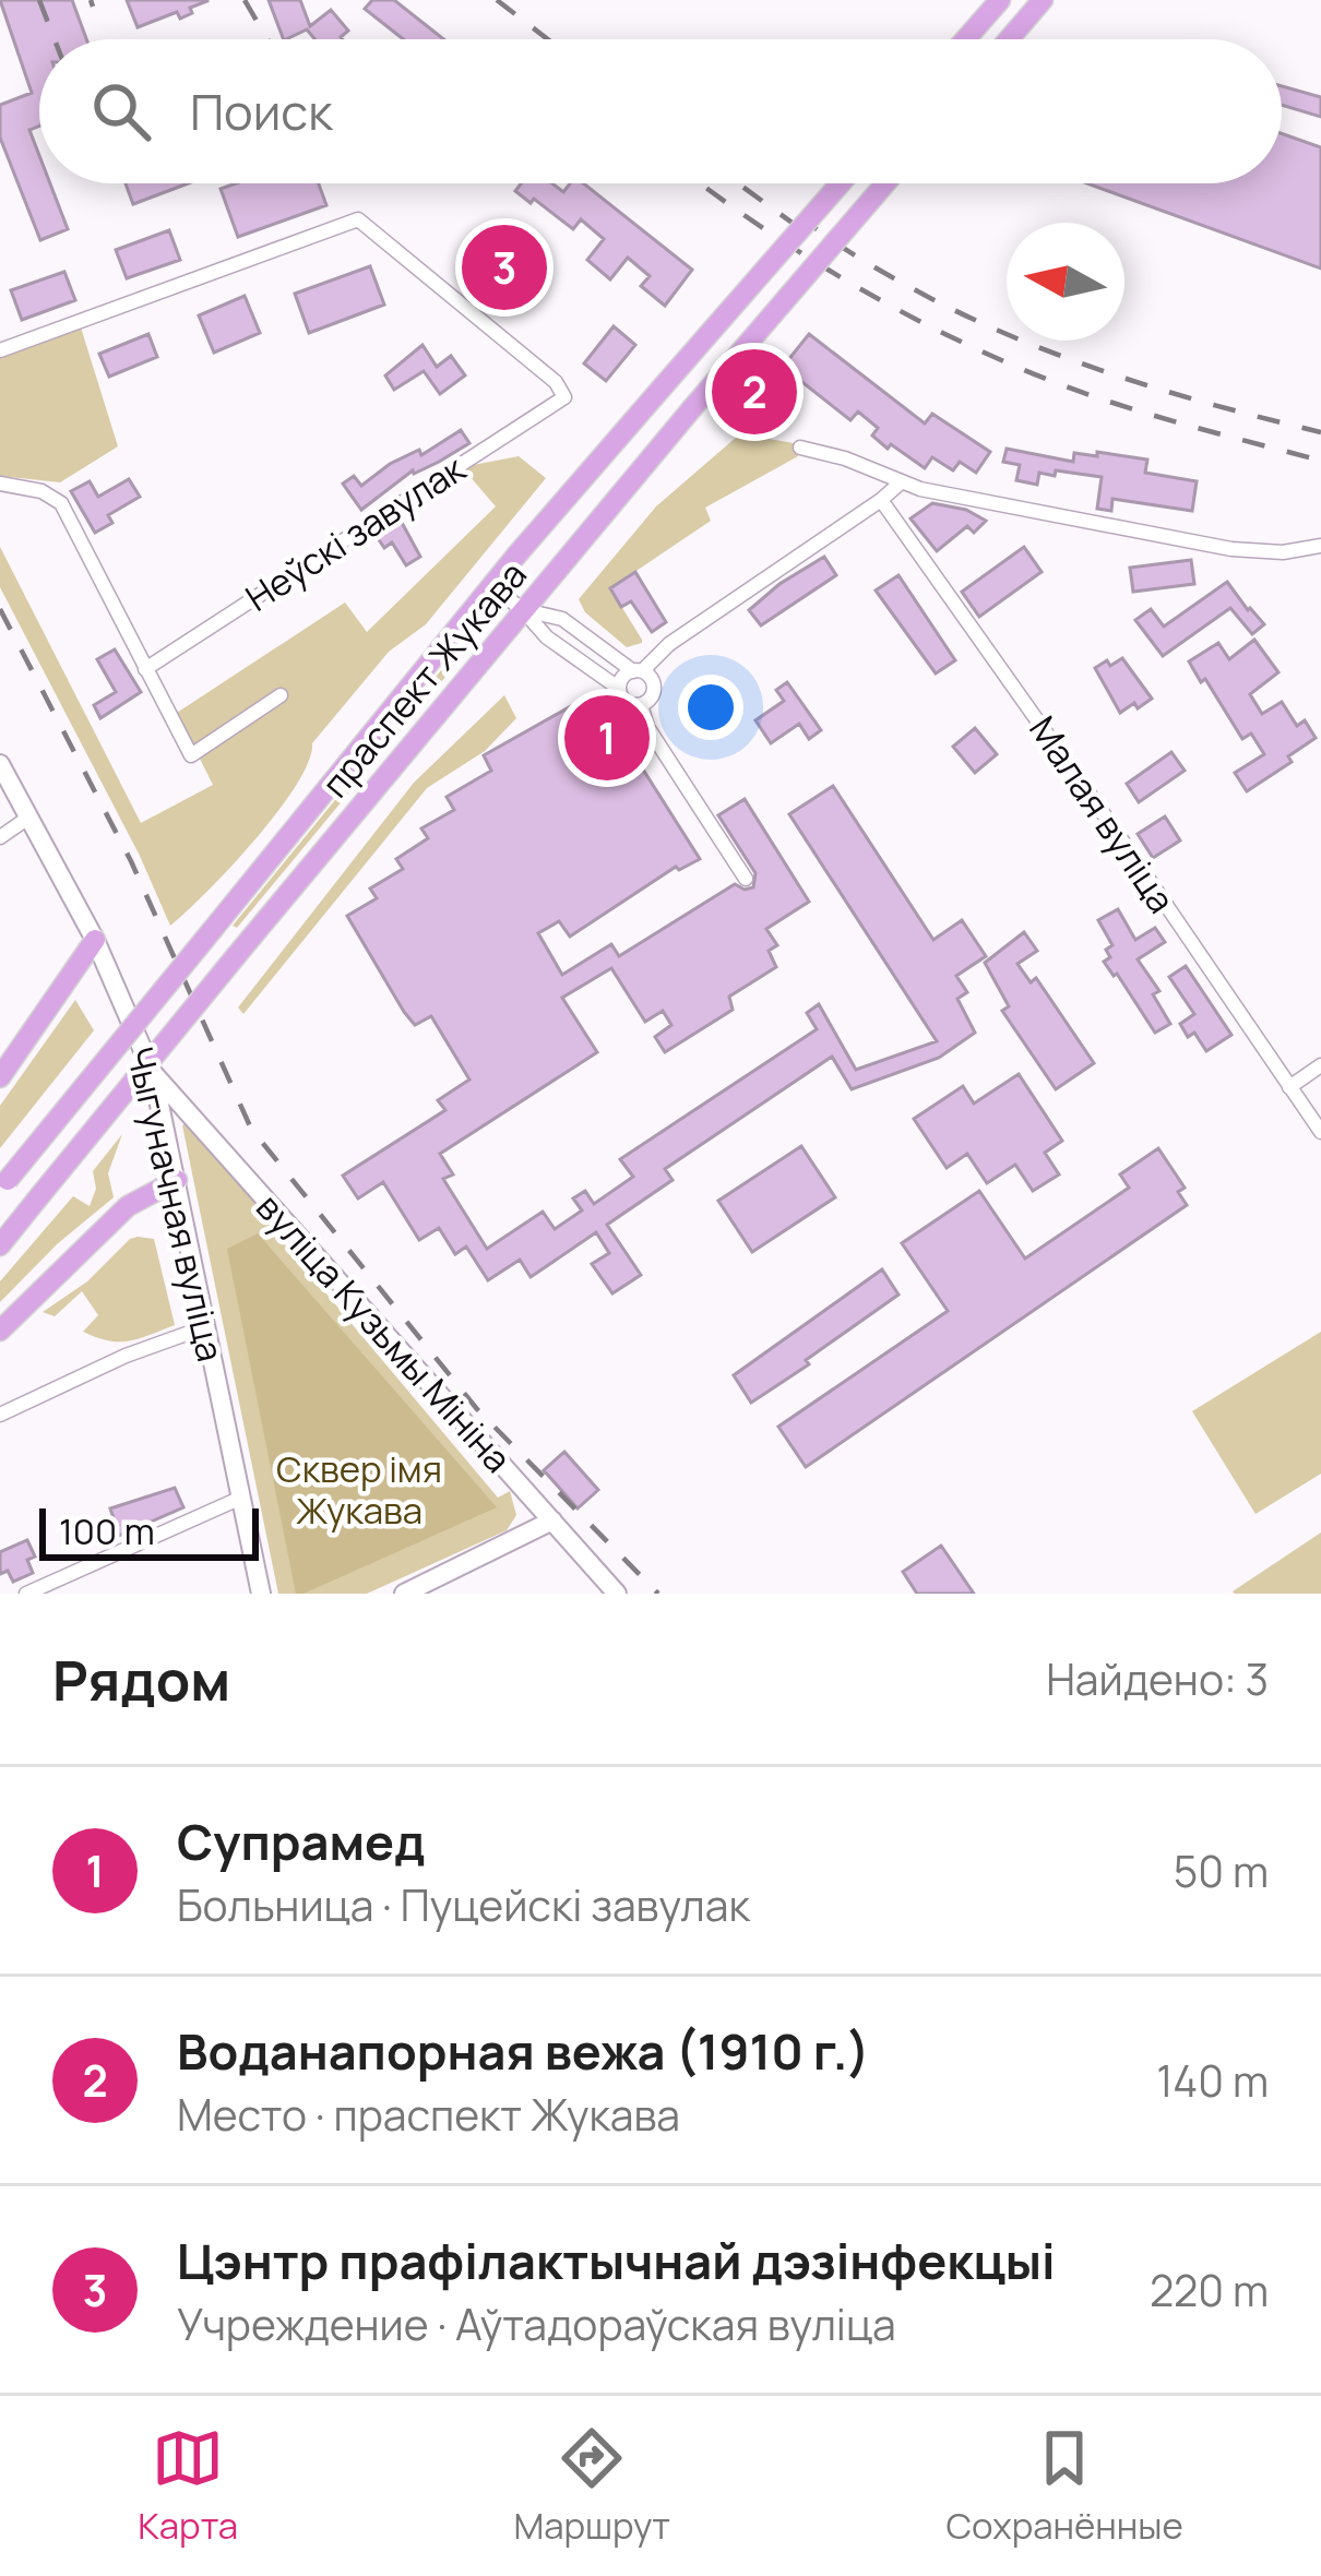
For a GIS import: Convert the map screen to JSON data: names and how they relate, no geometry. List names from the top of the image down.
{
  "streets": {
    "main road": ["праспект Жукава", "Чыгуначная вуліца", "вуліца Кузьмы Мініна"],
    "street": ["Неўскі завулак", "Малая вуліца"]
  },
  "crossings": [
    ["Чыгуначная вуліца", "вуліца Кузьмы Мініна"]
  ],
  "parks": ["Сквер імя Жукава"],
  "scale_bar": "100 m",
  "north": "left",
  "page": {
    "search": "Поиск",
    "pins": ["3", "2", "1"],
    "scale": "100 m",
    "heading": ["Рядом", "Найдено: 3"],
    "list": [
      {
        "mark": "1",
        "name": "Супрамед",
        "note": "Больница · Пуцейскі завулак",
        "value": "50 m"
      },
      {
        "mark": "2",
        "name": "Воданапорная вежа (1910 г.)",
        "note": "Место · праспект Жукава",
        "value": "140 m"
      },
      {
        "mark": "3",
        "name": "Цэнтр прафілактычнай дэзінфекцыі",
        "note": "Учреждение · Аўтадораўская вуліца",
        "value": "220 m"
      }
    ],
    "nav": ["Карта", "Маршрут", "Сохранённые"]
  }
}
